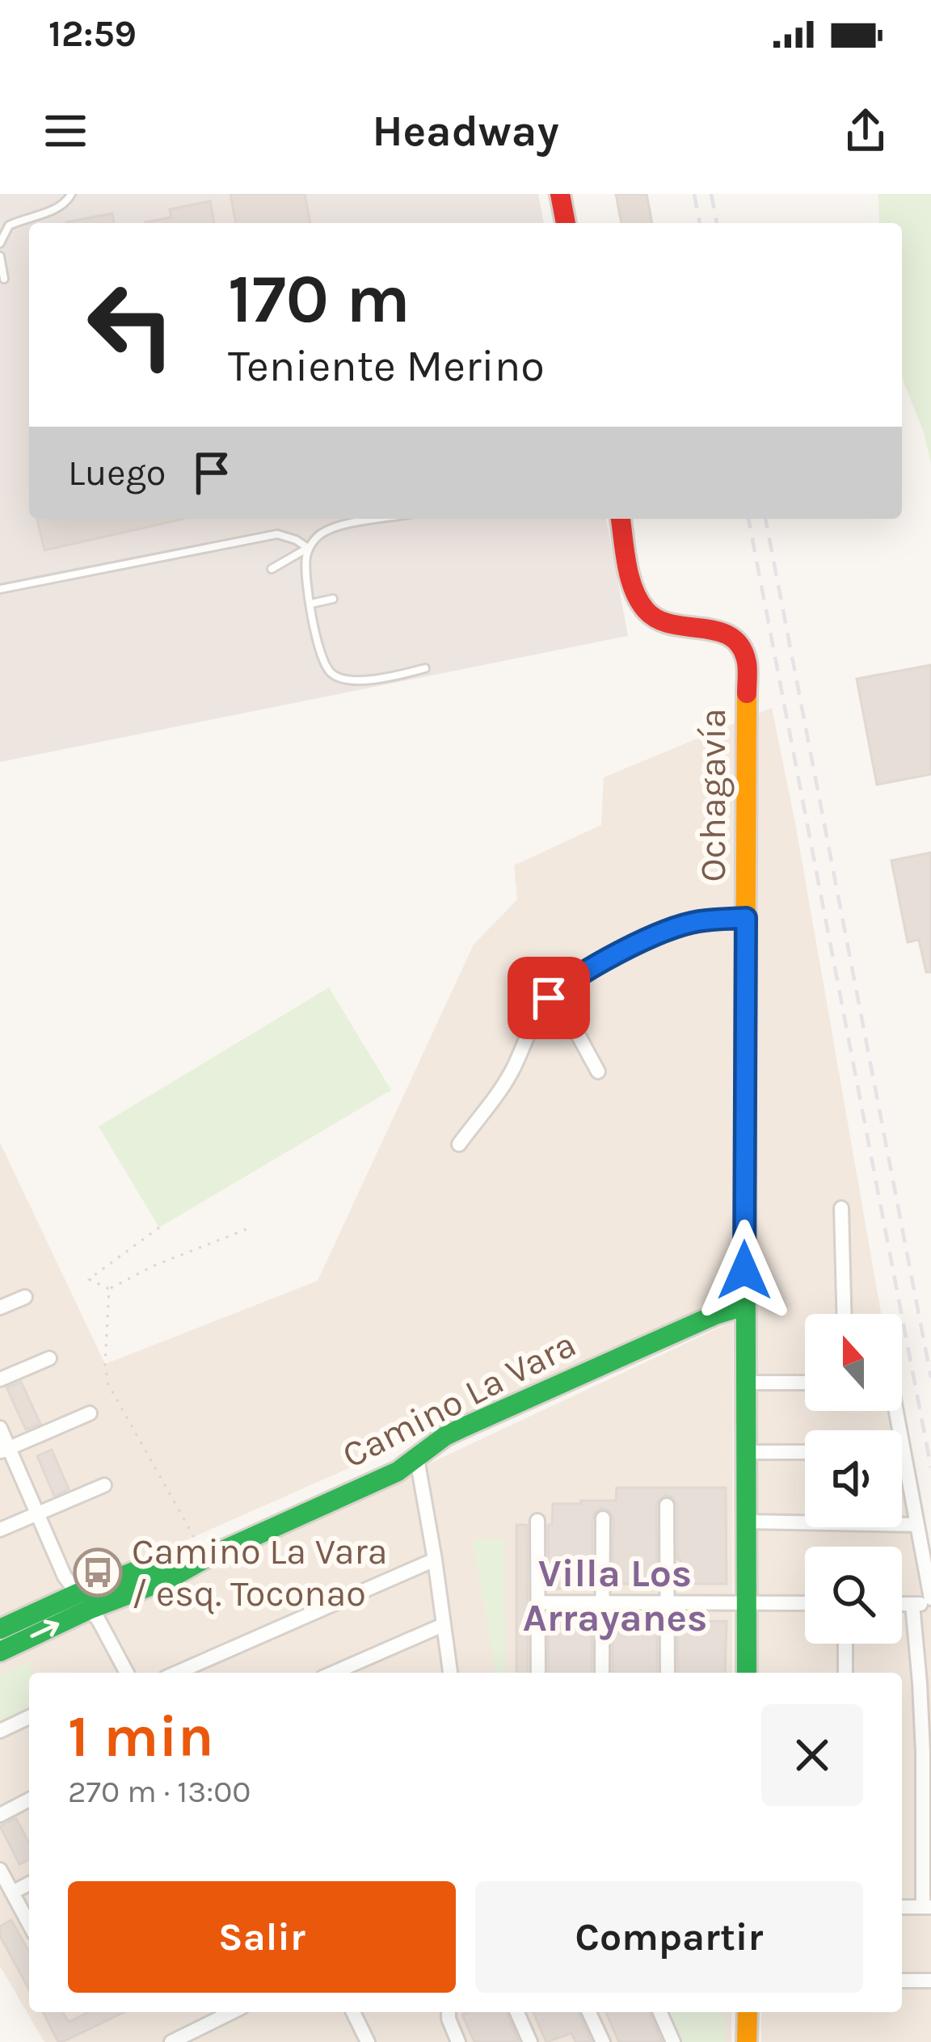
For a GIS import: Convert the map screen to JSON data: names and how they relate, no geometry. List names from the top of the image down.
{
  "streets": {
    "main road": ["Ochagavía", "Camino La Vara"]
  },
  "crossings": [
    ["Ochagavía", "Camino La Vara"]
  ],
  "districts": ["Villa Los Arrayanes"],
  "places": {
    "bus stop": ["Camino La Vara / esq. Toconao"]
  },
  "north": "top",
  "page": {
    "status": "12:59",
    "header": "Headway",
    "turn": ["170 m", "Teniente Merino"],
    "then": "Luego",
    "heading": ["1 min", "270 m · 13:00"],
    "buttons": ["Salir", "Compartir"]
  }
}
